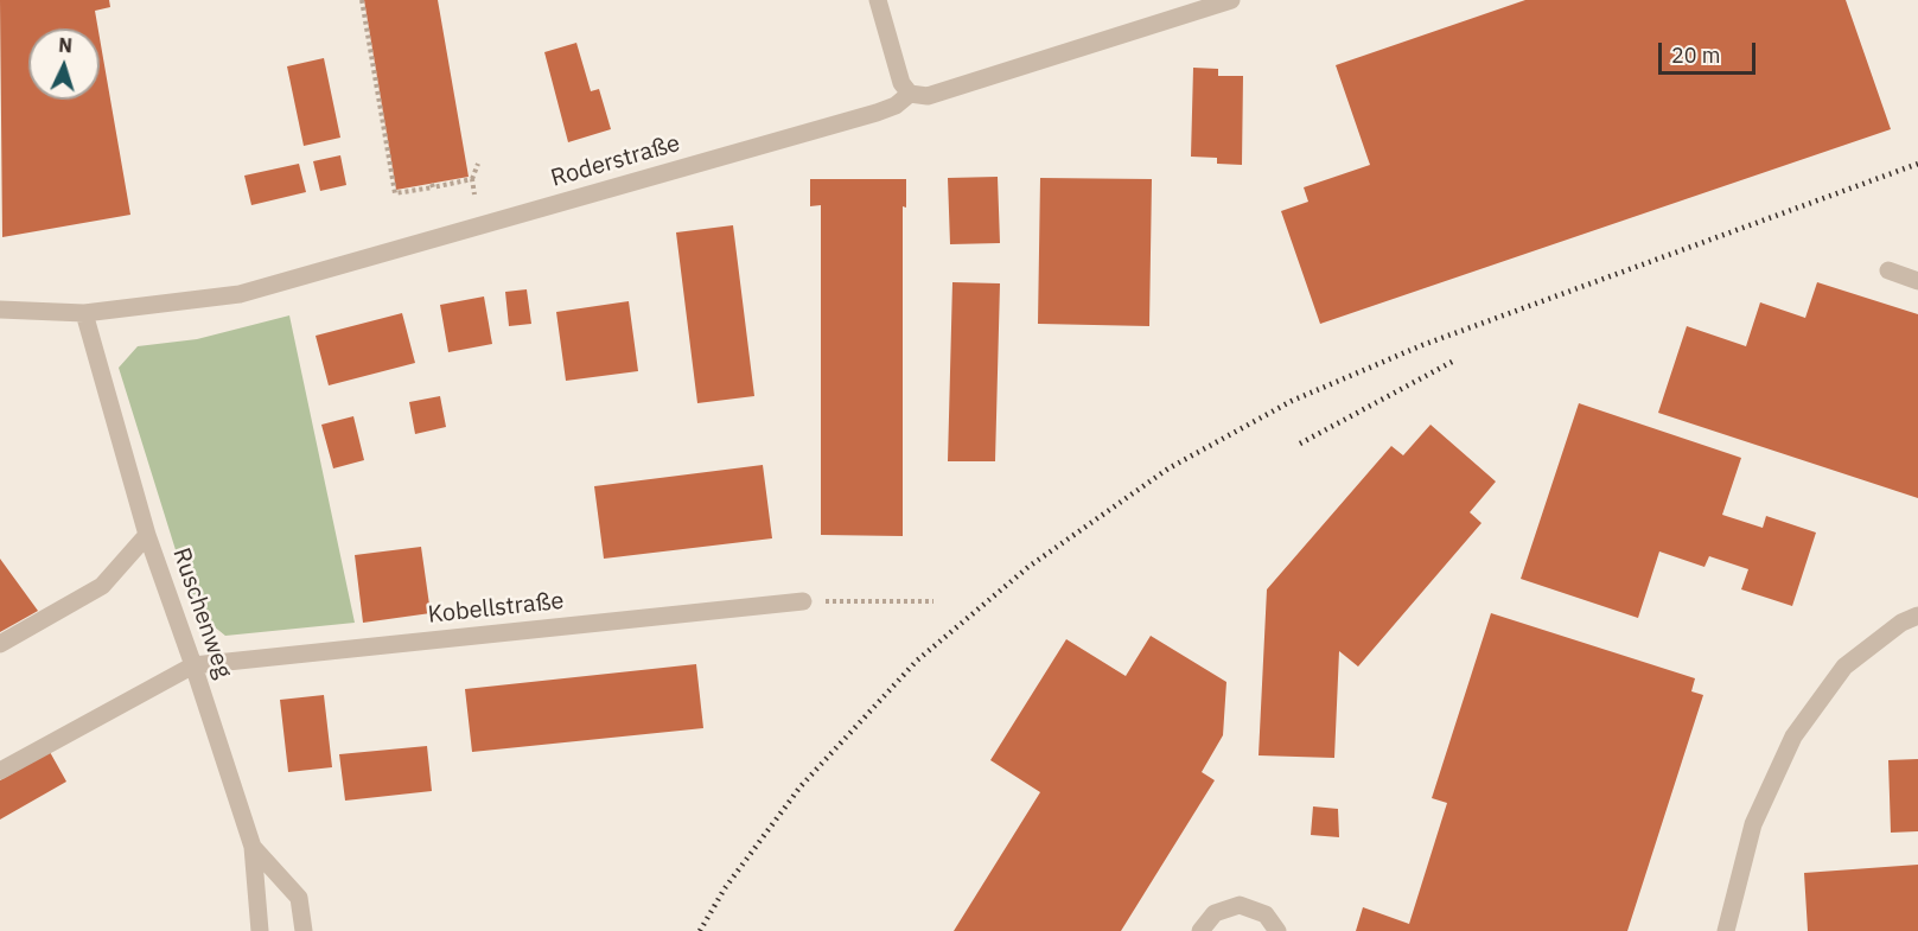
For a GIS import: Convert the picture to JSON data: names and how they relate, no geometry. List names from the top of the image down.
{
  "streets": {
    "street": ["Roderstraße", "Kobellstraße", "Ruschenweg"]
  },
  "crossings": [
    ["Roderstraße", "Ruschenweg"],
    ["Kobellstraße", "Ruschenweg"]
  ],
  "scale_bar": "20 m",
  "north": "top"
}
